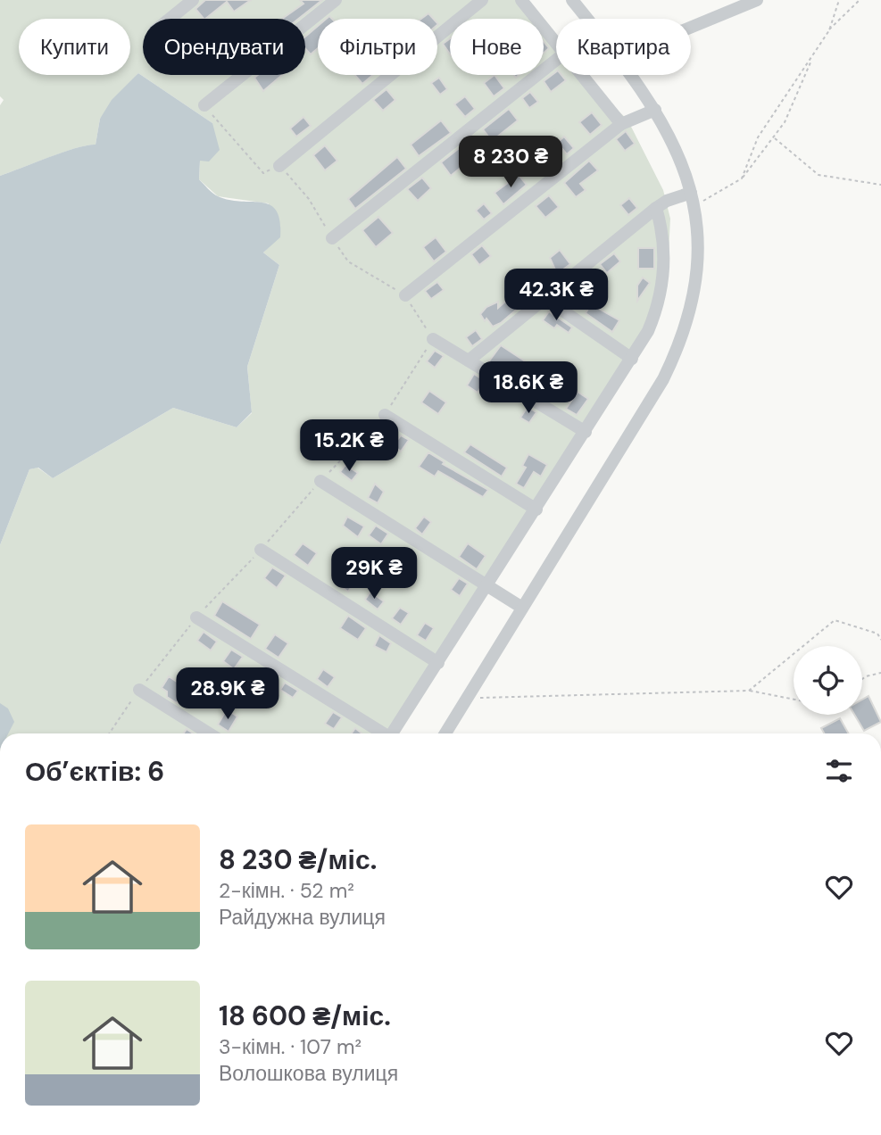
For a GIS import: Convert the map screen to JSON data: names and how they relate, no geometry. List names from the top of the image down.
{
  "page": {
    "chip": [
      "Купити",
      "Орендувати",
      "Фільтри",
      "Нове",
      "Квартира"
    ],
    "price": [
      "8 230 ₴",
      "42.3K ₴",
      "18.6K ₴",
      "15.2K ₴",
      "29K ₴",
      "28.9K ₴"
    ],
    "heading": "Об’єктів: 6",
    "list": [
      {
        "name": "8 230 ₴/міс.",
        "note": "2-кімн. · 52 m² · Райдужна вулиця"
      },
      {
        "name": "18 600 ₴/міс.",
        "note": "3-кімн. · 107 m² · Волошкова вулиця"
      }
    ]
  }
}
